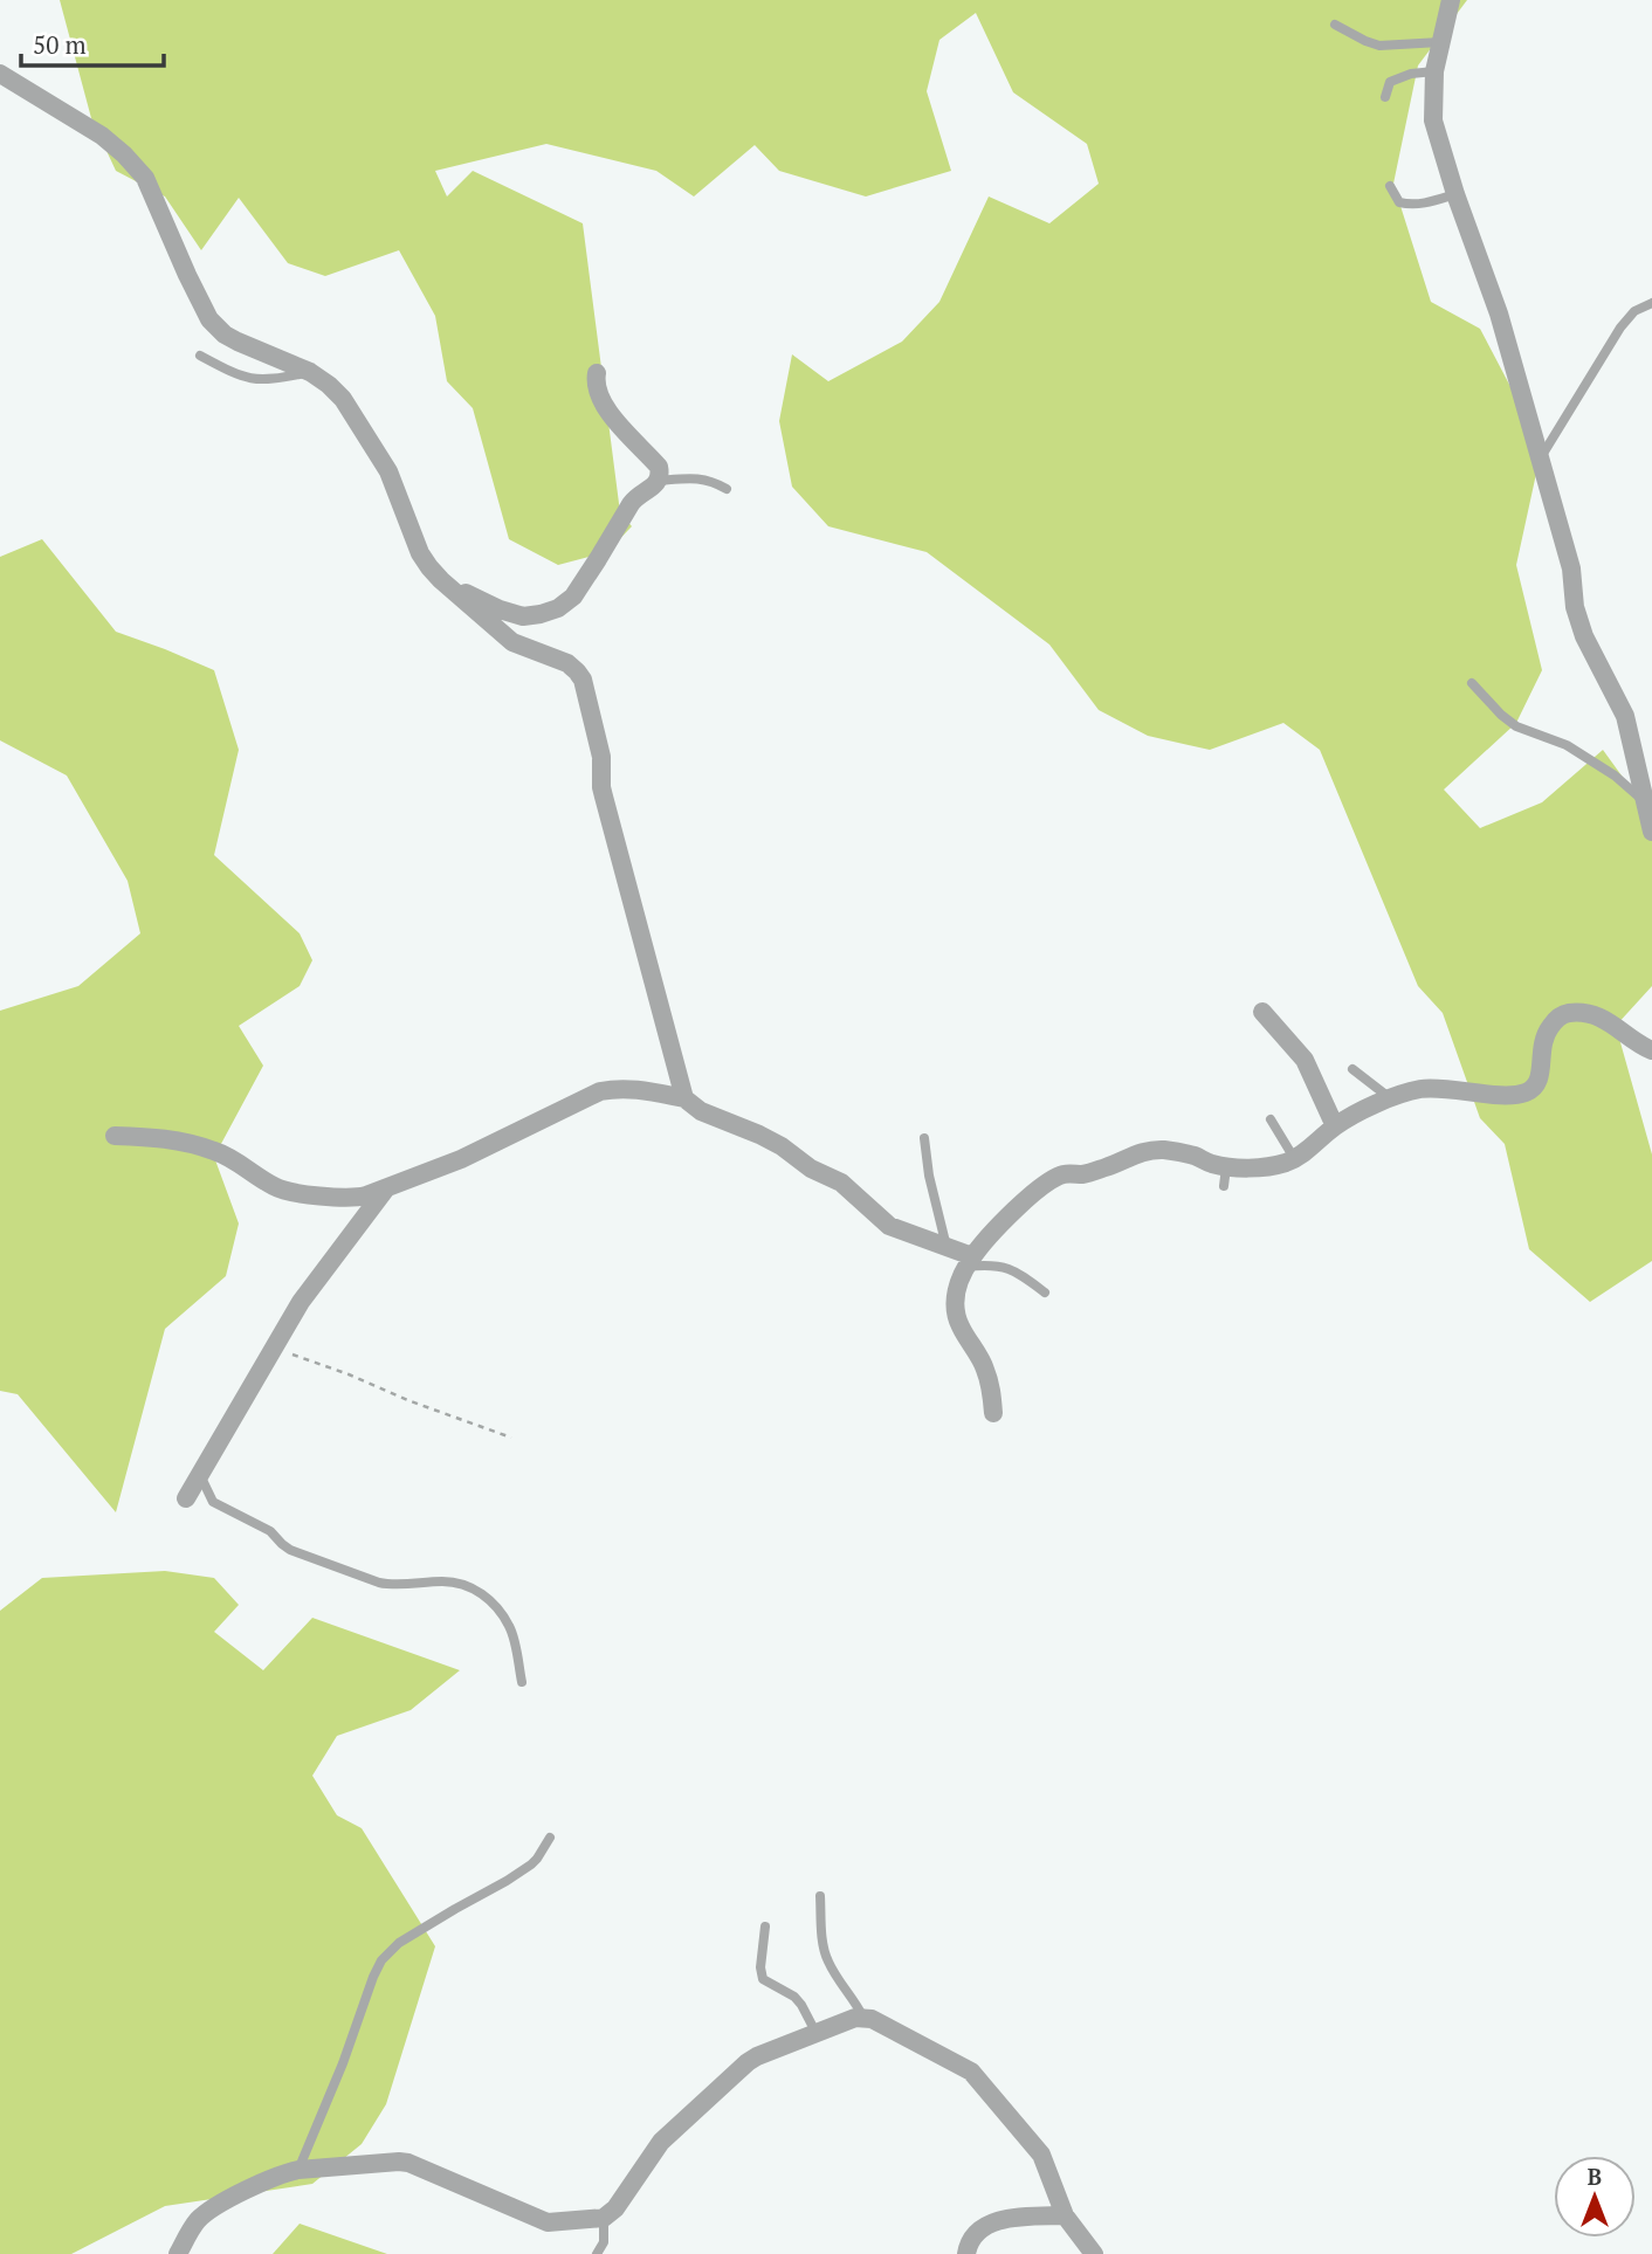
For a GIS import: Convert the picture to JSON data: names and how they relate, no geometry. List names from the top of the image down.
{
  "scale_bar": "50 m",
  "north": "top"
}
